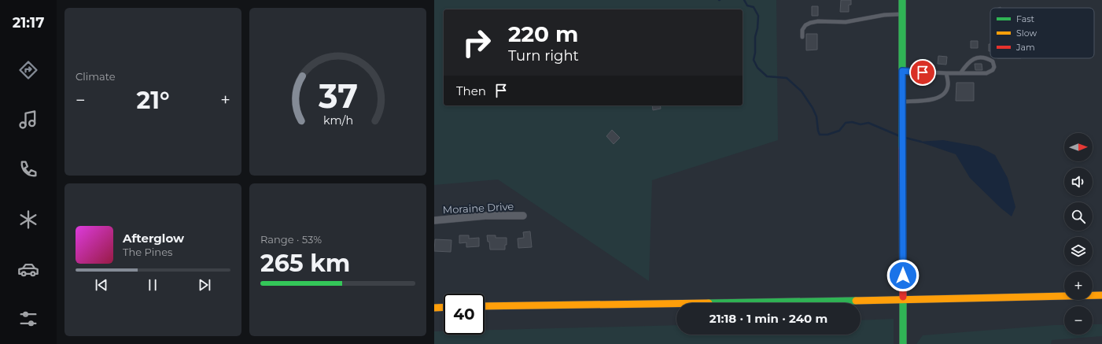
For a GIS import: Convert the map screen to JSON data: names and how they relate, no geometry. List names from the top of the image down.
{
  "streets": {
    "street": ["Moraine Drive"]
  },
  "legend": ["Fast", "Slow", "Jam"],
  "north": "right",
  "page": {
    "tabs": "21:17",
    "tile": [
      "Climate",
      ["Range · 53%", "265 km"]
    ],
    "turn": ["220 m", "Turn right"],
    "then": "Then",
    "heat": ["−", "21°", "+"],
    "map_buttons": ["+", "−"],
    "song": ["Afterglow", "The Pines"],
    "limit": "40",
    "trip": "21:18 · 1 min · 240 m",
    "gauge": ["37", "km/h"]
  }
}
